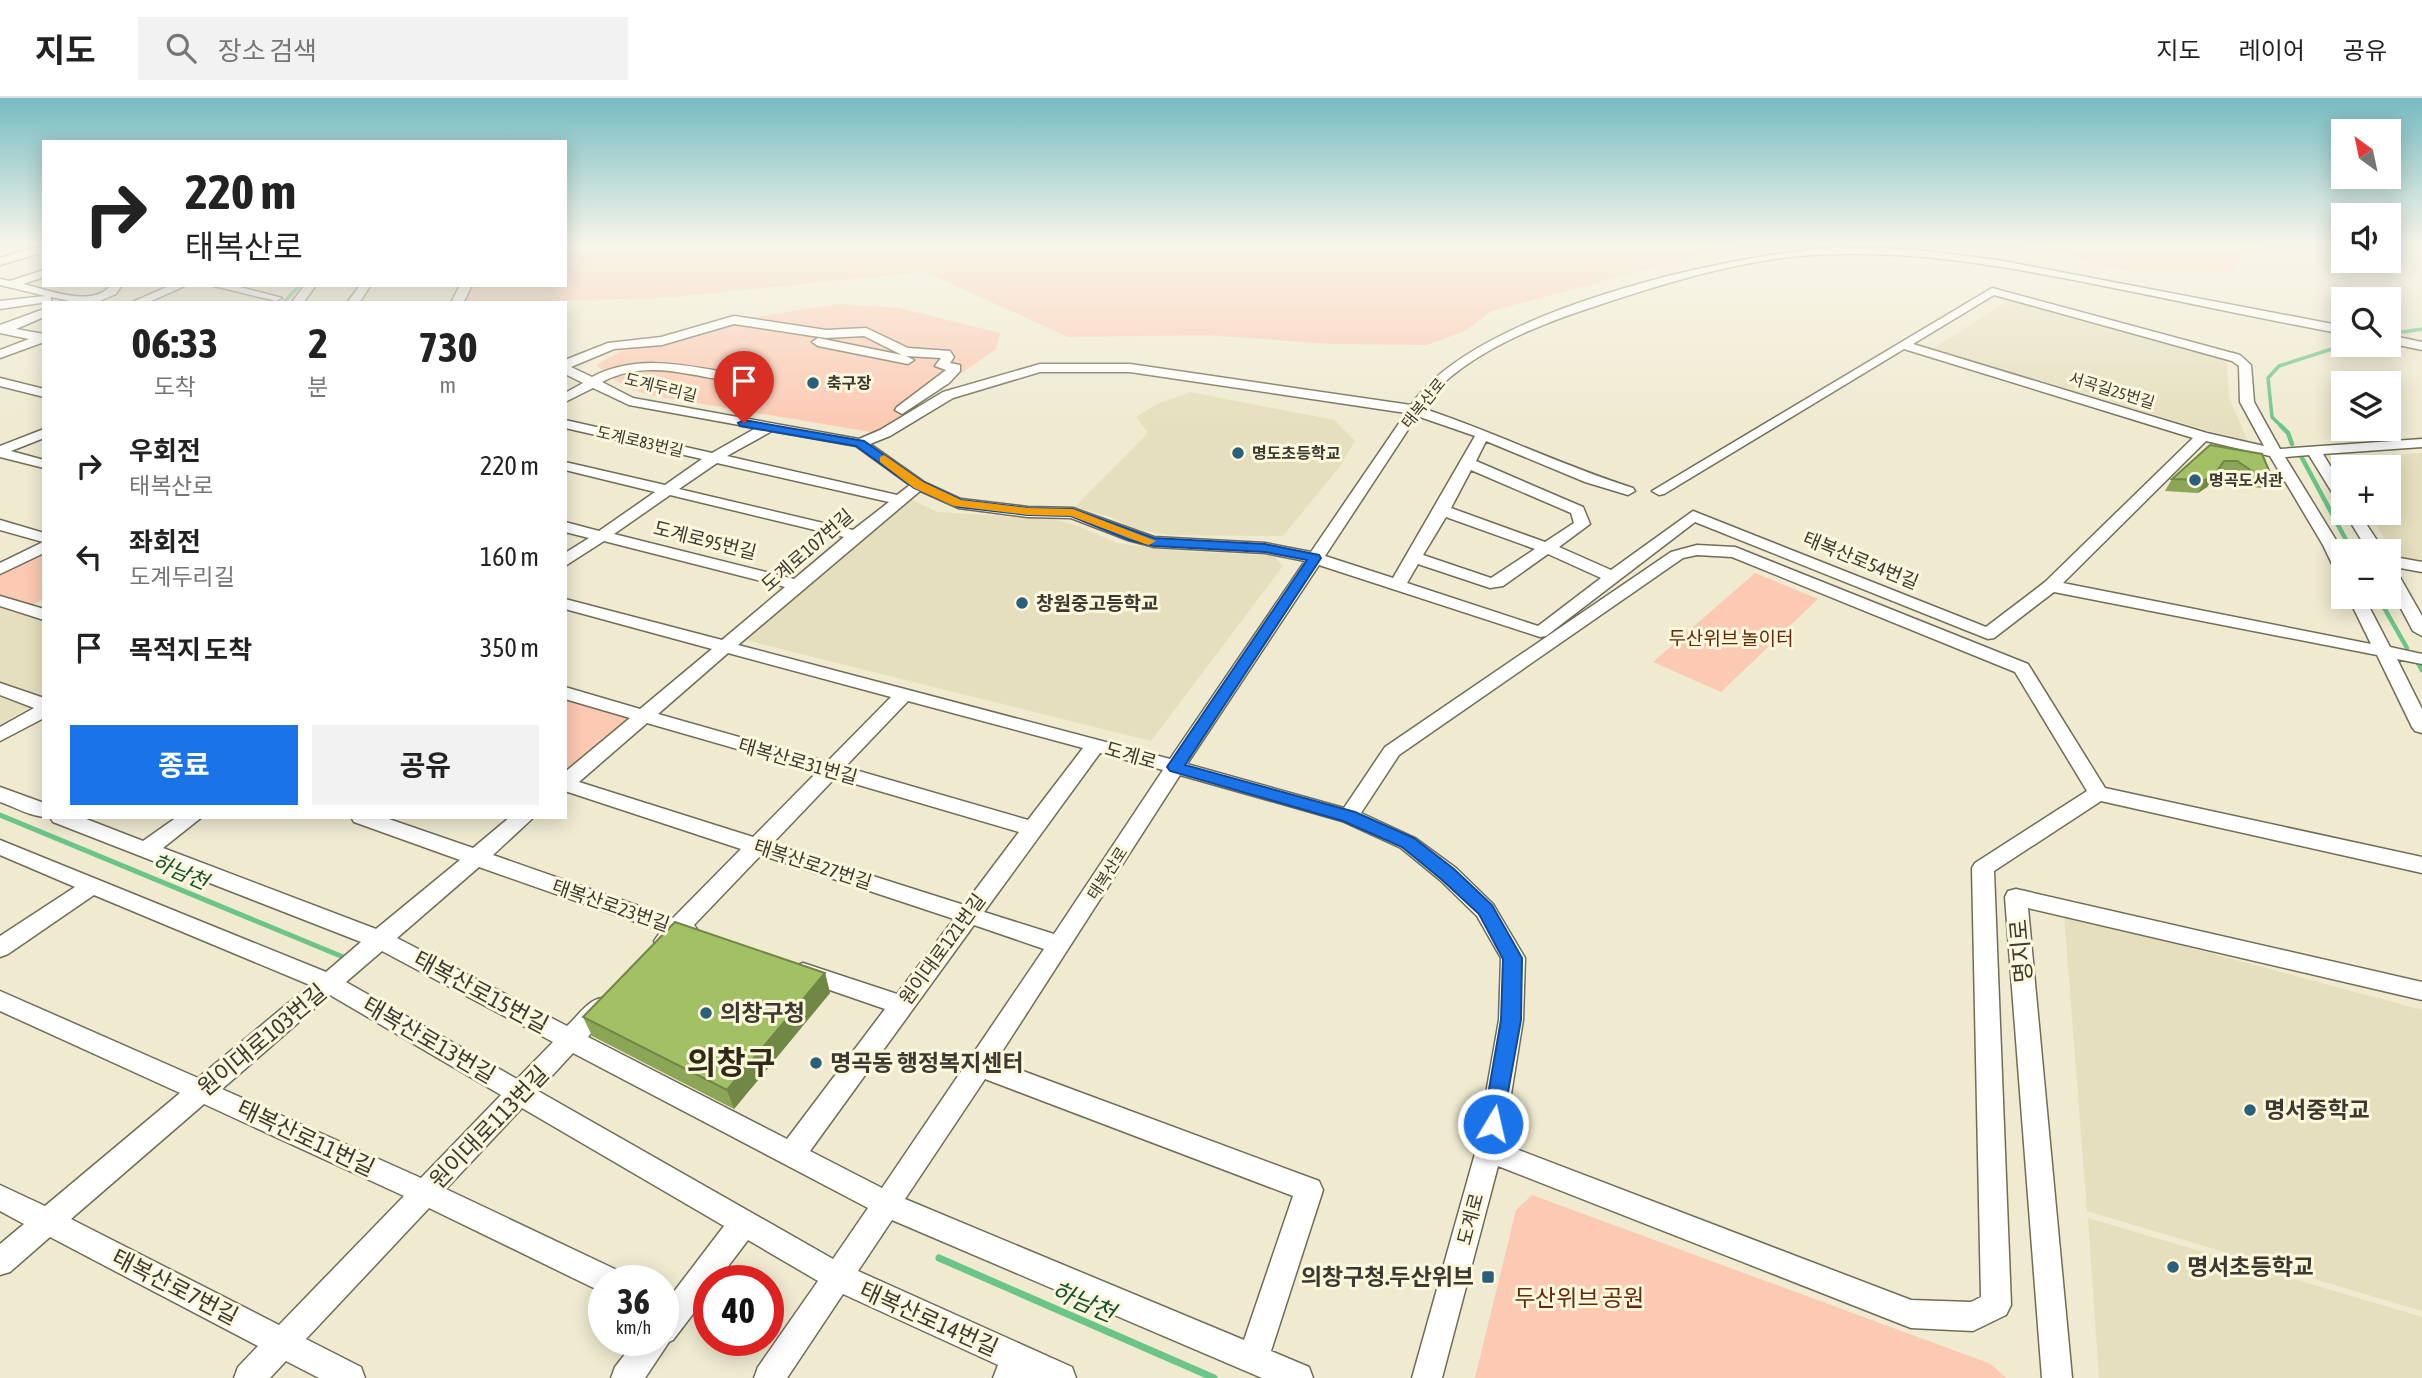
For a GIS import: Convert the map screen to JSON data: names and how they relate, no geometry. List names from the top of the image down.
{
  "streets": {
    "street": [
      "도계두리길",
      "서곡길25번길",
      "태복산로",
      "도계로83번길",
      "도계로95번길",
      "도계로107번길",
      "태복산로54번길",
      "도계로",
      "태복산로31번길",
      "태복산로27번길",
      "태복산로23번길",
      "원이대로121번길",
      "명지로",
      "태복산로15번길",
      "원이대로103번길",
      "태복산로13번길",
      "원이대로113번길",
      "태복산로11번길",
      "태복산로7번길",
      "태복산로14번길"
    ]
  },
  "crossings": [
    ["도계두리길", "태복산로"],
    ["도계두리길", "도계로95번길"],
    ["도계두리길", "도계로107번길"],
    ["도계두리길", "태복산로54번길"],
    ["태복산로", "태복산로54번길"],
    ["태복산로", "도계로"],
    ["태복산로", "태복산로27번길"],
    ["태복산로", "태복산로15번길"],
    ["태복산로", "태복산로13번길"],
    ["태복산로", "태복산로14번길"],
    ["도계로83번길", "도계로95번길"],
    ["도계로95번길", "도계로107번길"],
    ["도계로107번길", "도계로"],
    ["도계로", "원이대로121번길"],
    ["태복산로31번길", "원이대로121번길"],
    ["태복산로27번길", "원이대로121번길"],
    ["태복산로23번길", "원이대로103번길"],
    ["원이대로121번길", "태복산로15번길"],
    ["태복산로15번길", "원이대로103번길"],
    ["태복산로15번길", "원이대로113번길"],
    ["원이대로103번길", "태복산로13번길"],
    ["원이대로103번길", "태복산로11번길"],
    ["원이대로103번길", "태복산로7번길"],
    ["태복산로13번길", "원이대로113번길"],
    ["태복산로13번길", "태복산로14번길"],
    ["원이대로113번길", "태복산로11번길"],
    ["원이대로113번길", "태복산로7번길"]
  ],
  "districts": ["의창구"],
  "water": ["하남천"],
  "parks": ["두산위브 놀이터", "두산위브 공원"],
  "places": {
    "other": [
      "축구장",
      "명도초등학교",
      "명곡도서관",
      "창원중고등학교",
      "의창구청",
      "명곡동 행정복지센터",
      "명서중학교",
      "명서초등학교"
    ],
    "transit": ["의창구청.두산위브"]
  },
  "north": "top left",
  "page": {
    "header": "지도",
    "search": "장소 검색",
    "nav": ["지도", "레이어", "공유"],
    "map_buttons": ["+", "−"],
    "turn": ["220 m", "태복산로"],
    "eta": [
      "06:33",
      "도착",
      "2",
      "분",
      "730",
      "m"
    ],
    "list": [
      {
        "name": "우회전",
        "note": "태복산로",
        "value": "220 m"
      },
      {
        "name": "좌회전",
        "note": "도계두리길",
        "value": "160 m"
      },
      {
        "name": "목적지 도착",
        "value": "350 m"
      }
    ],
    "buttons": ["종료", "공유"],
    "speed": "36 km/h",
    "limit": "40"
  }
}
